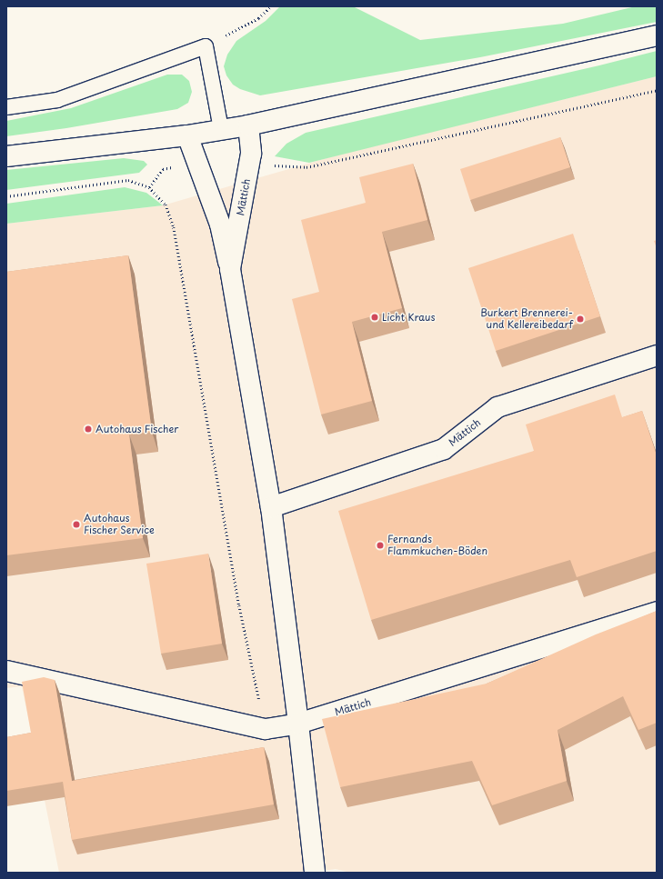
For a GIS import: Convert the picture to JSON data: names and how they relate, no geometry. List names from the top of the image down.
{
  "streets": {
    "street": ["Mättich"]
  },
  "places": [
    "Licht Kraus",
    "Burkert Brennerei- und Kellereibedarf",
    "Autohaus Fischer",
    "Autohaus Fischer Service",
    "Fernands Flammkuchen-Böden"
  ]
}
